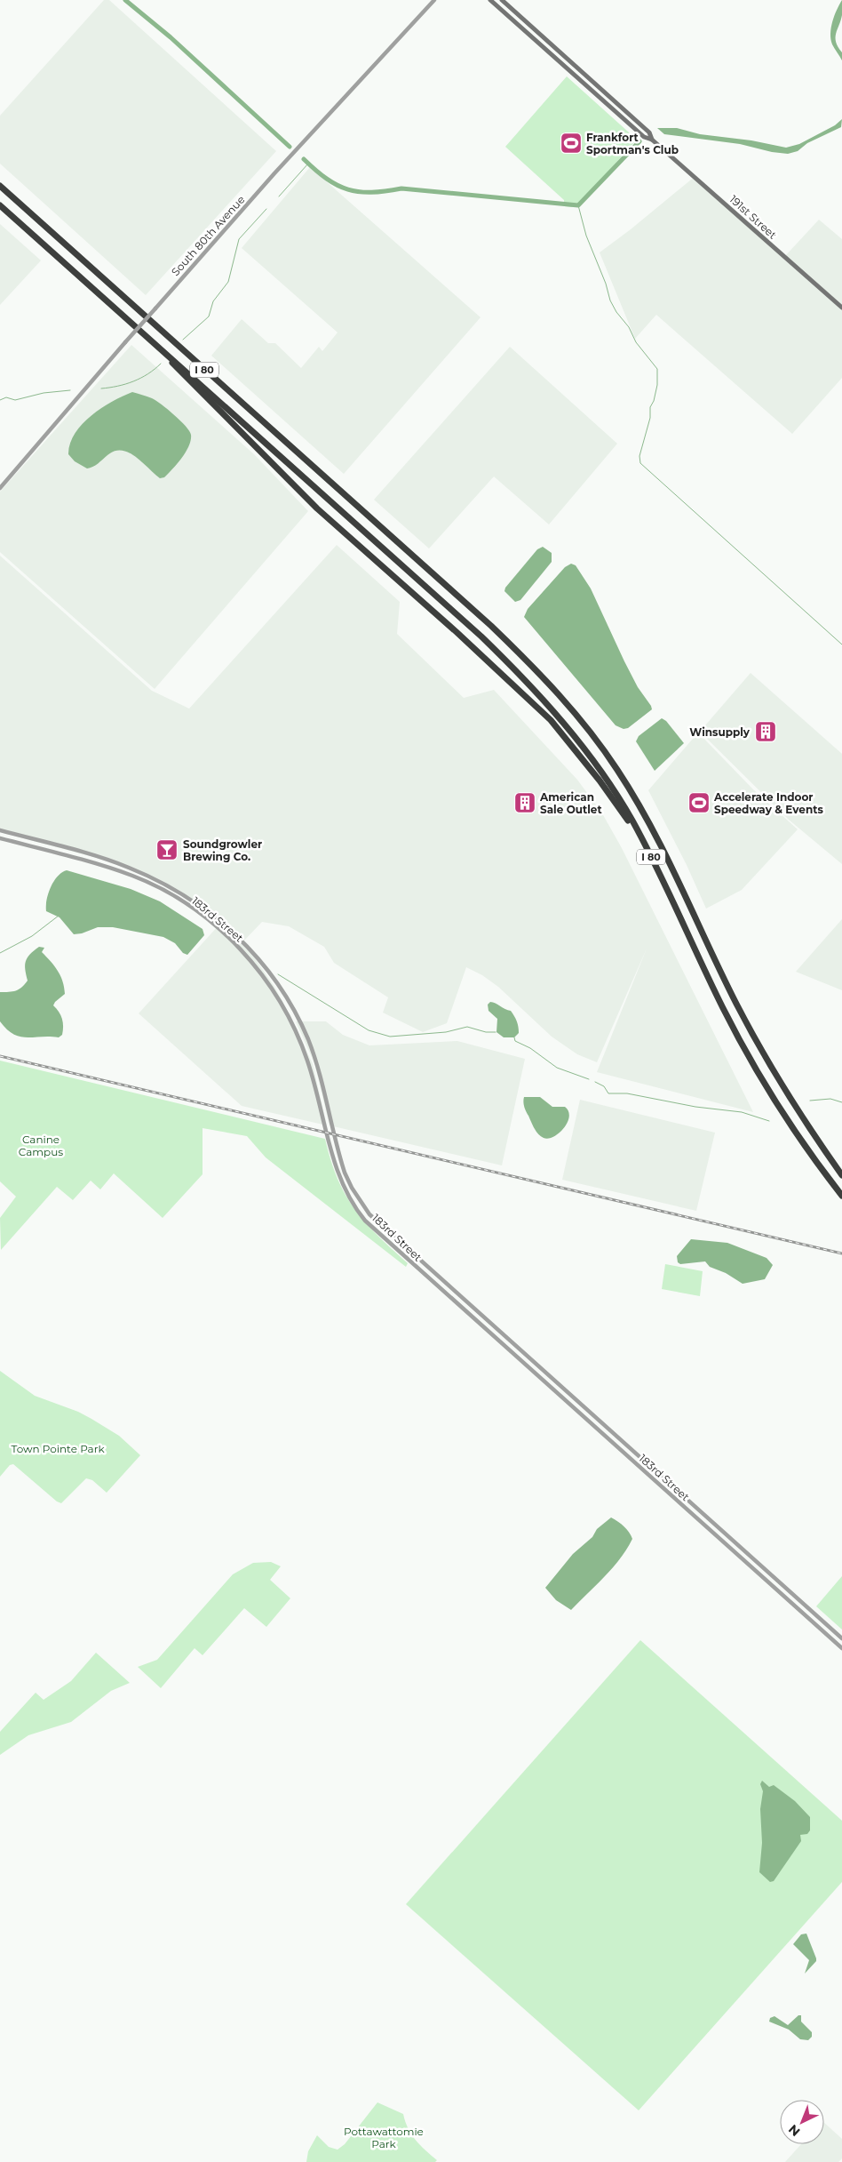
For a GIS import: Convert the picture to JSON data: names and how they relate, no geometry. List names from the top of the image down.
{
  "streets": {
    "highway": ["I 80"],
    "main road": ["191st Street"],
    "street": ["South 80th Avenue", "183rd Street"]
  },
  "parks": ["Canine Campus", "Town Pointe Park", "Pottawattomie Park"],
  "places": {
    "sports": ["Frankfort Sportman's Club", "Accelerate Indoor Speedway & Events"],
    "building": ["Winsupply", "American Sale Outlet"],
    "bar": ["Soundgrowler Brewing Co."]
  },
  "north": "bottom left"
}
